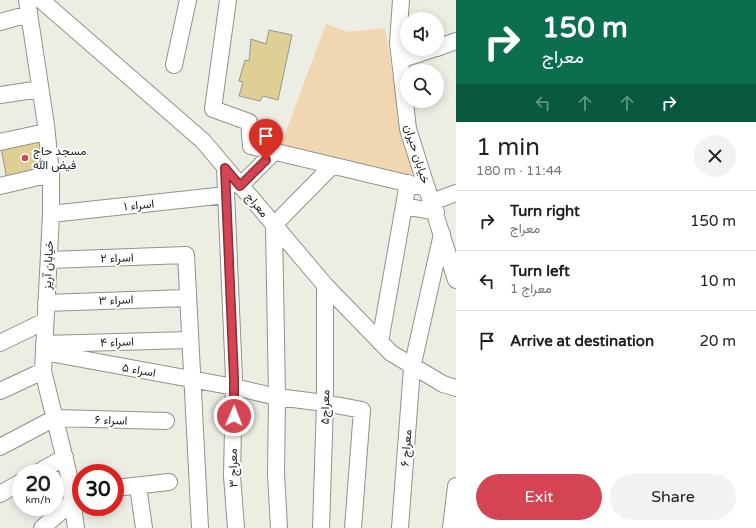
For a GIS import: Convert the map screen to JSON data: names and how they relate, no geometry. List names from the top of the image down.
{
  "streets": {
    "street": [
      "خیابان حیران",
      "اسراء ۱",
      "معراج",
      "اسراء ۲",
      "خیابان آریز",
      "اسراء ۳",
      "اسراء ۴",
      "اسراء ۵",
      "معراج۵",
      "اسراء ۶",
      "معراج ۶",
      "معراج ۳"
    ]
  },
  "crossings": [
    ["خیابان حیران", "معراج ۶"],
    ["اسراء ۱", "خیابان آریز"],
    ["اسراء ۱", "معراج ۳"],
    ["معراج", "معراج۵"],
    ["معراج", "معراج ۶"],
    ["معراج", "معراج ۳"],
    ["اسراء ۲", "خیابان آریز"],
    ["اسراء ۲", "اسراء ۳"],
    ["خیابان آریز", "اسراء ۳"],
    ["خیابان آریز", "اسراء ۴"],
    ["خیابان آریز", "اسراء ۵"],
    ["خیابان آریز", "اسراء ۶"],
    ["اسراء ۴", "اسراء ۵"],
    ["اسراء ۵", "معراج۵"],
    ["اسراء ۵", "معراج ۳"]
  ],
  "places": ["مسجد حاج فیض الله"],
  "page": {
    "turn": ["150 m", "معراج"],
    "heading": ["1 min", "180 m · 11:44"],
    "list": [
      {
        "name": "Turn right",
        "note": "معراج",
        "value": "150 m"
      },
      {
        "name": "Turn left",
        "note": "معراج 1",
        "value": "10 m"
      },
      {
        "name": "Arrive at destination",
        "value": "20 m"
      }
    ],
    "speed": "20 km/h",
    "limit": "30",
    "buttons": ["Exit", "Share"]
  }
}
